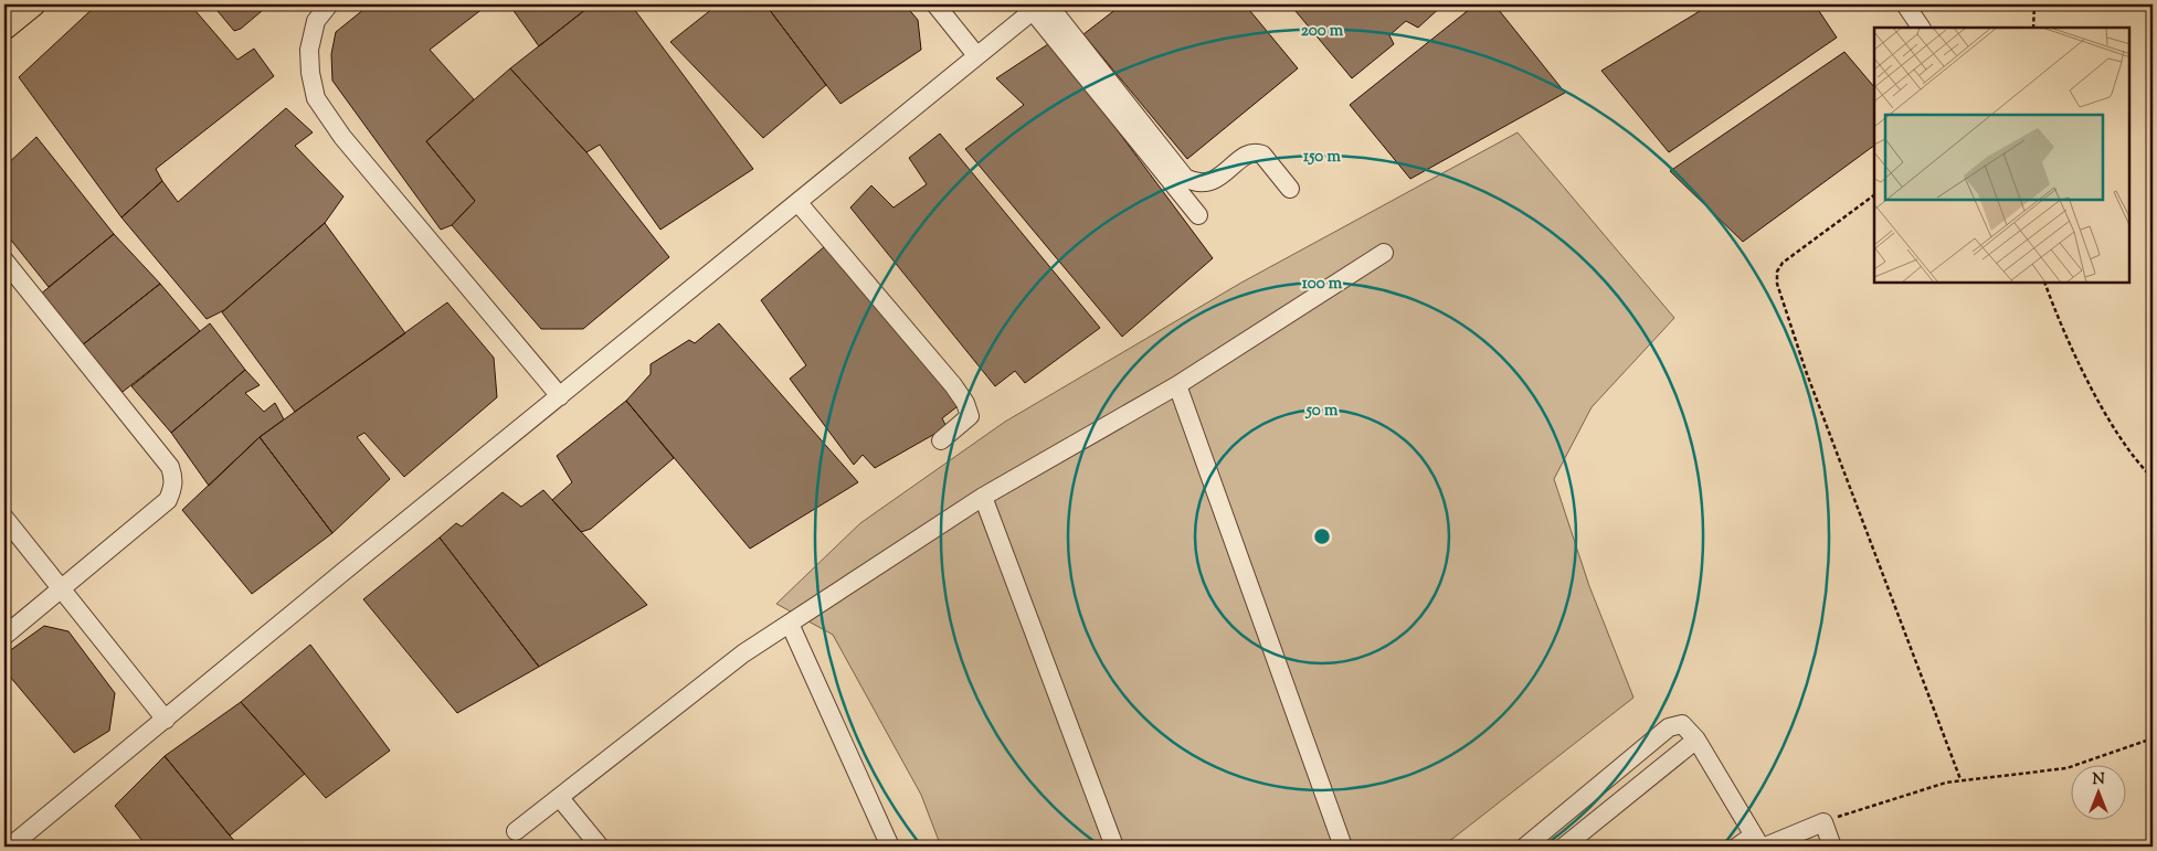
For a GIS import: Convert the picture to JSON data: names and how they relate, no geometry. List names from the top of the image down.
{
  "north": "top",
  "rings": [
    "200 m",
    "150 m",
    "100 m",
    "50 m"
  ]
}
